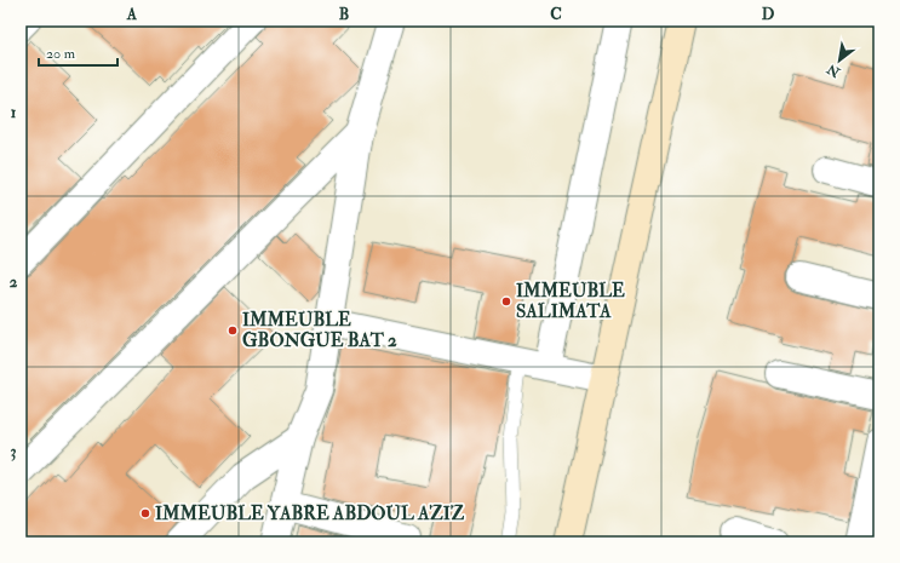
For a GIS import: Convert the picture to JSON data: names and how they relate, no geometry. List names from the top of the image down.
{
  "places": ["IMMEUBLE SALIMATA", "IMMEUBLE GBONGUE BAT 2", "IMMEUBLE YABRE ABDOUL AZIZ"],
  "scale_bar": "20 m",
  "north": "bottom left",
  "grid": {
    "columns": [
      "A",
      "B",
      "C",
      "D"
    ],
    "rows": ["1", "2", "3"]
  }
}
